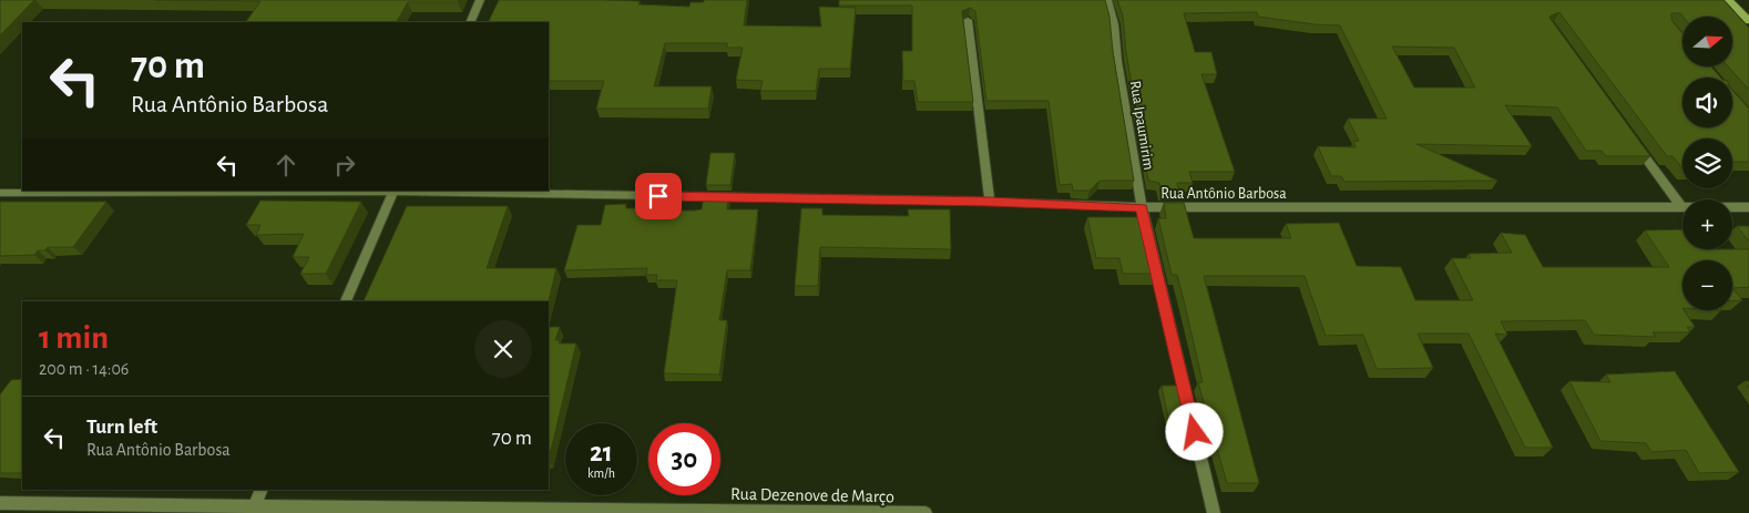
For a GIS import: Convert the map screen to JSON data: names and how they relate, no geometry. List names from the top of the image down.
{
  "streets": {
    "street": ["Rua Ipaumirim", "Rua Antônio Barbosa", "Rua Dezenove de Março"]
  },
  "crossings": [
    ["Rua Ipaumirim", "Rua Antônio Barbosa"]
  ],
  "north": "right",
  "page": {
    "map_buttons": ["+", "−"],
    "turn": ["70 m", "Rua Antônio Barbosa"],
    "heading": ["1 min", "200 m · 14:06"],
    "list": [
      {
        "name": "Turn left",
        "note": "Rua Antônio Barbosa",
        "value": "70 m"
      }
    ],
    "speed": "21 km/h",
    "limit": "30"
  }
}
